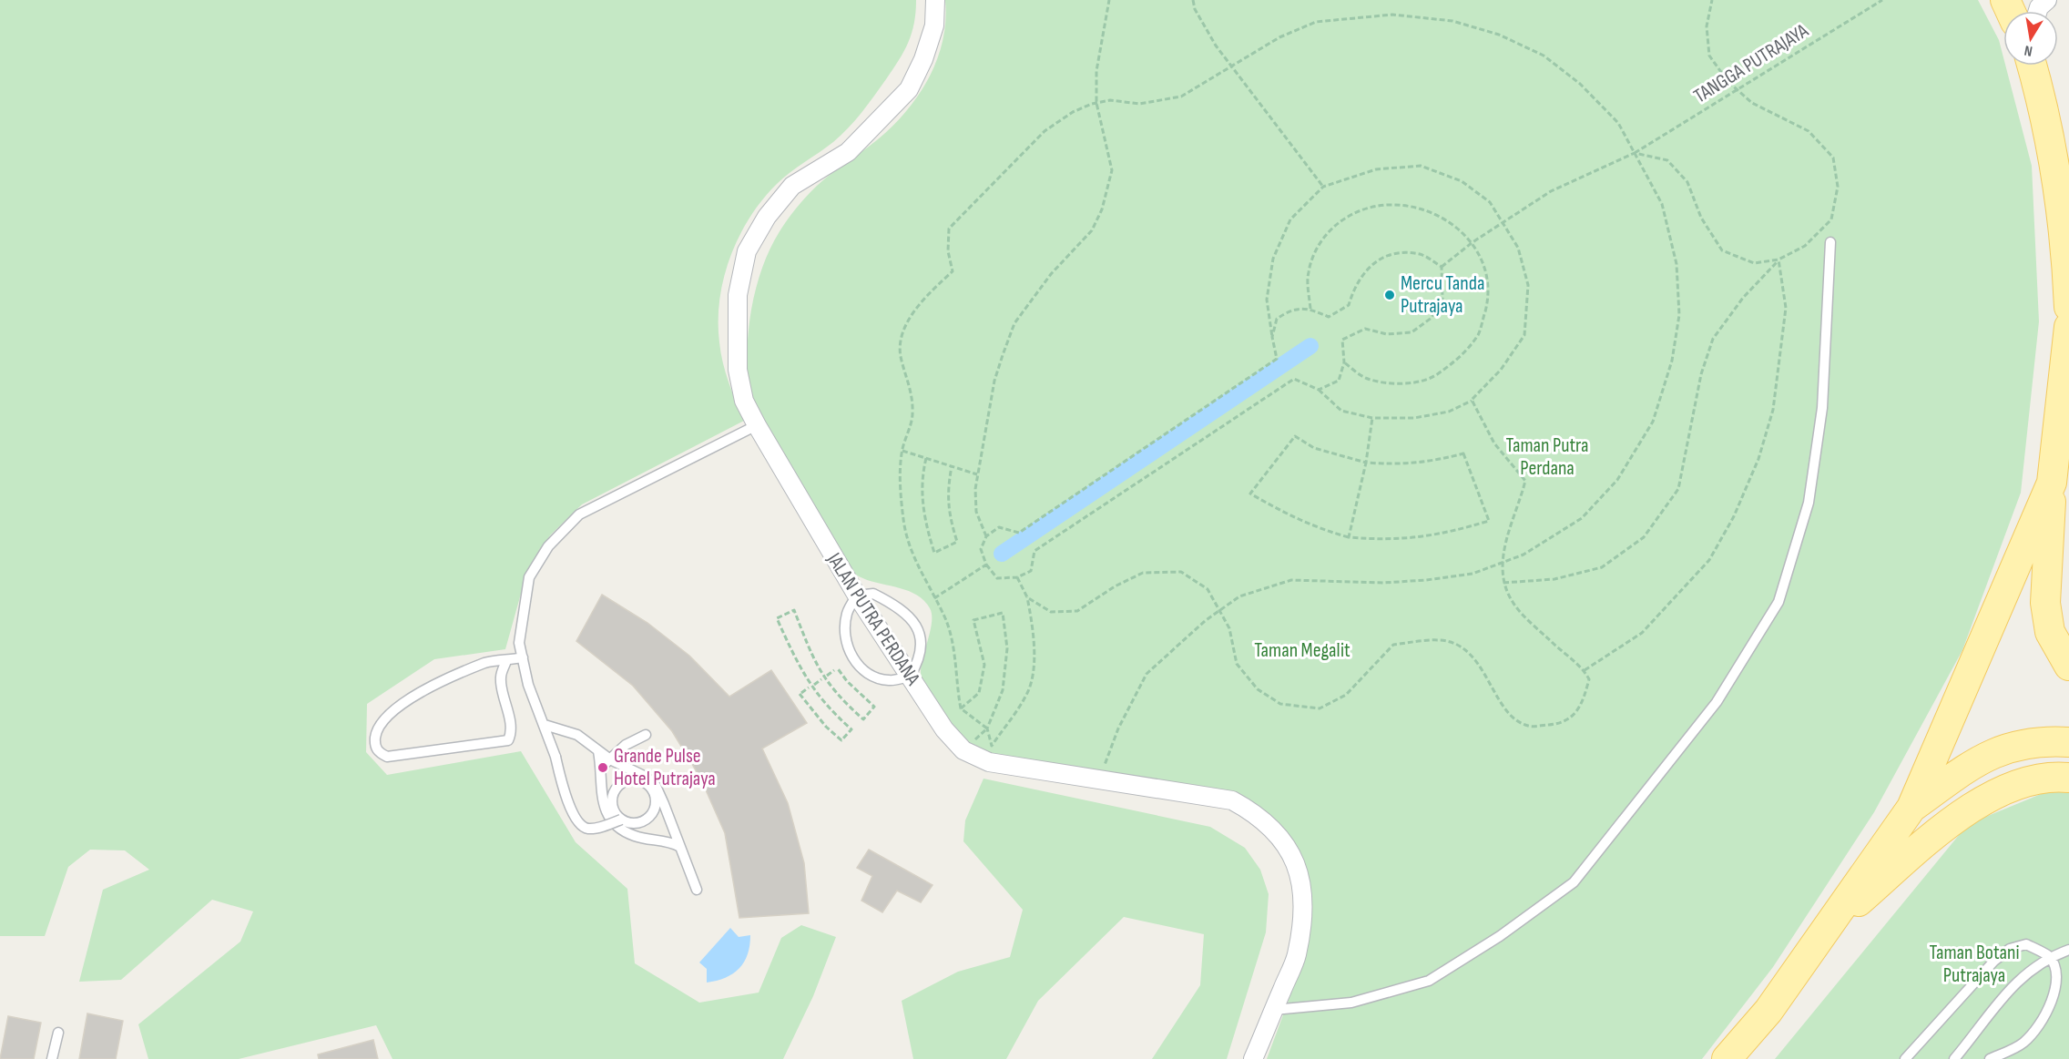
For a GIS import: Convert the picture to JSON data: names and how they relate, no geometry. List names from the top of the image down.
{
  "streets": {
    "street": ["JALAN PUTRA PERDANA"],
    "path": ["TANGGA PUTRAJAYA"]
  },
  "parks": ["Taman Putra Perdana", "Taman Megalit", "Taman Botani Putrajaya"],
  "places": ["Mercu Tanda Putrajaya", "Grande Pulse Hotel Putrajaya"],
  "north": "bottom"
}
